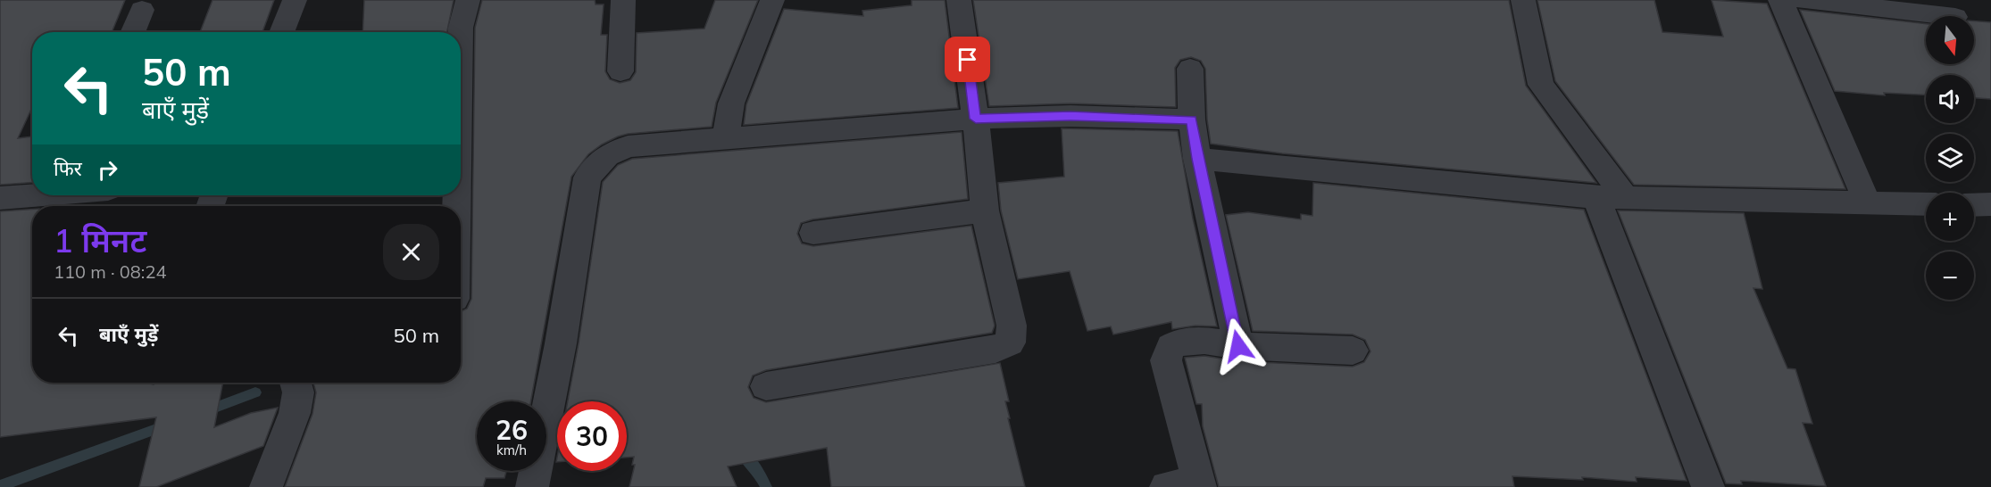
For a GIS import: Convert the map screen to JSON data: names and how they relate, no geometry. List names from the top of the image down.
{
  "north": "bottom",
  "page": {
    "map_buttons": ["+", "−"],
    "turn": ["50 m", "बाएँ मुड़ें"],
    "then": "फिर",
    "heading": ["1 मिनट", "110 m · 08:24"],
    "list": [
      {
        "name": "बाएँ मुड़ें",
        "value": "50 m"
      }
    ],
    "speed": "26 km/h",
    "limit": "30"
  }
}
